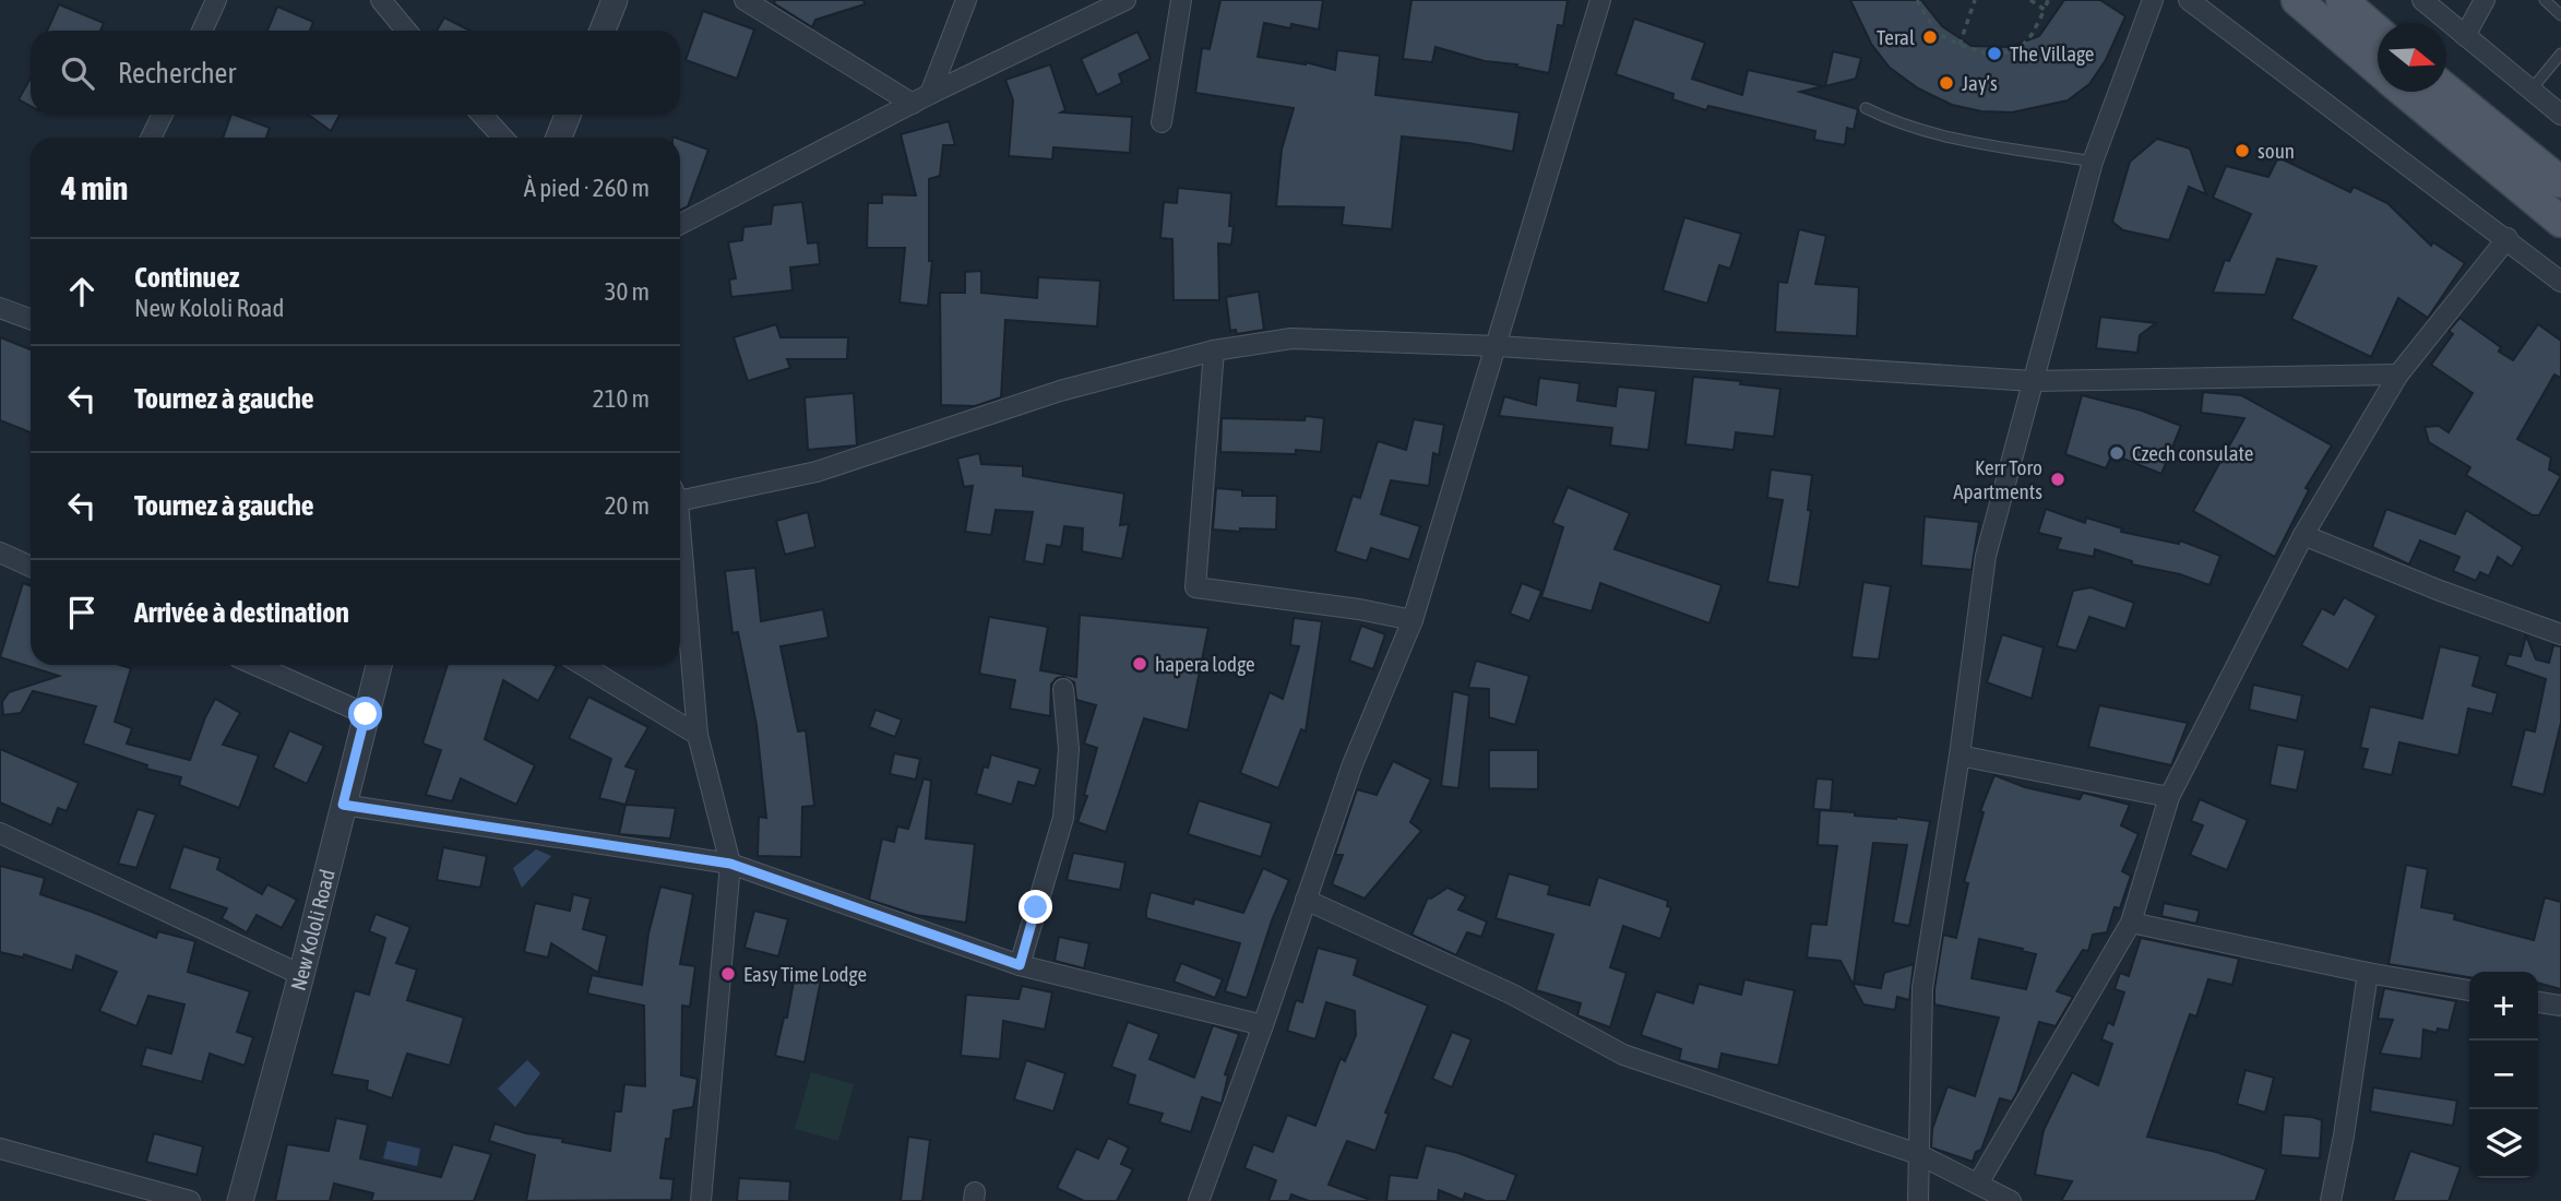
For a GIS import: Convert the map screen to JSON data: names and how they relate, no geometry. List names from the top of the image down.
{
  "streets": {
    "street": ["New Kololi Road"]
  },
  "places": [
    "Teral",
    "The Village",
    "Jay’s",
    "soun",
    "Czech consulate",
    "Kerr Toro Apartments",
    "hapera lodge",
    "Easy Time Lodge"
  ],
  "north": "right",
  "page": {
    "search": "Rechercher",
    "heading": ["4 min", "À pied · 260 m"],
    "list": [
      ["Continuez", "New Kololi Road", "30 m"],
      ["Tournez à gauche", "210 m"],
      ["Tournez à gauche", "20 m"],
      "Arrivée à destination"
    ],
    "map_buttons": ["+", "−"]
  }
}
